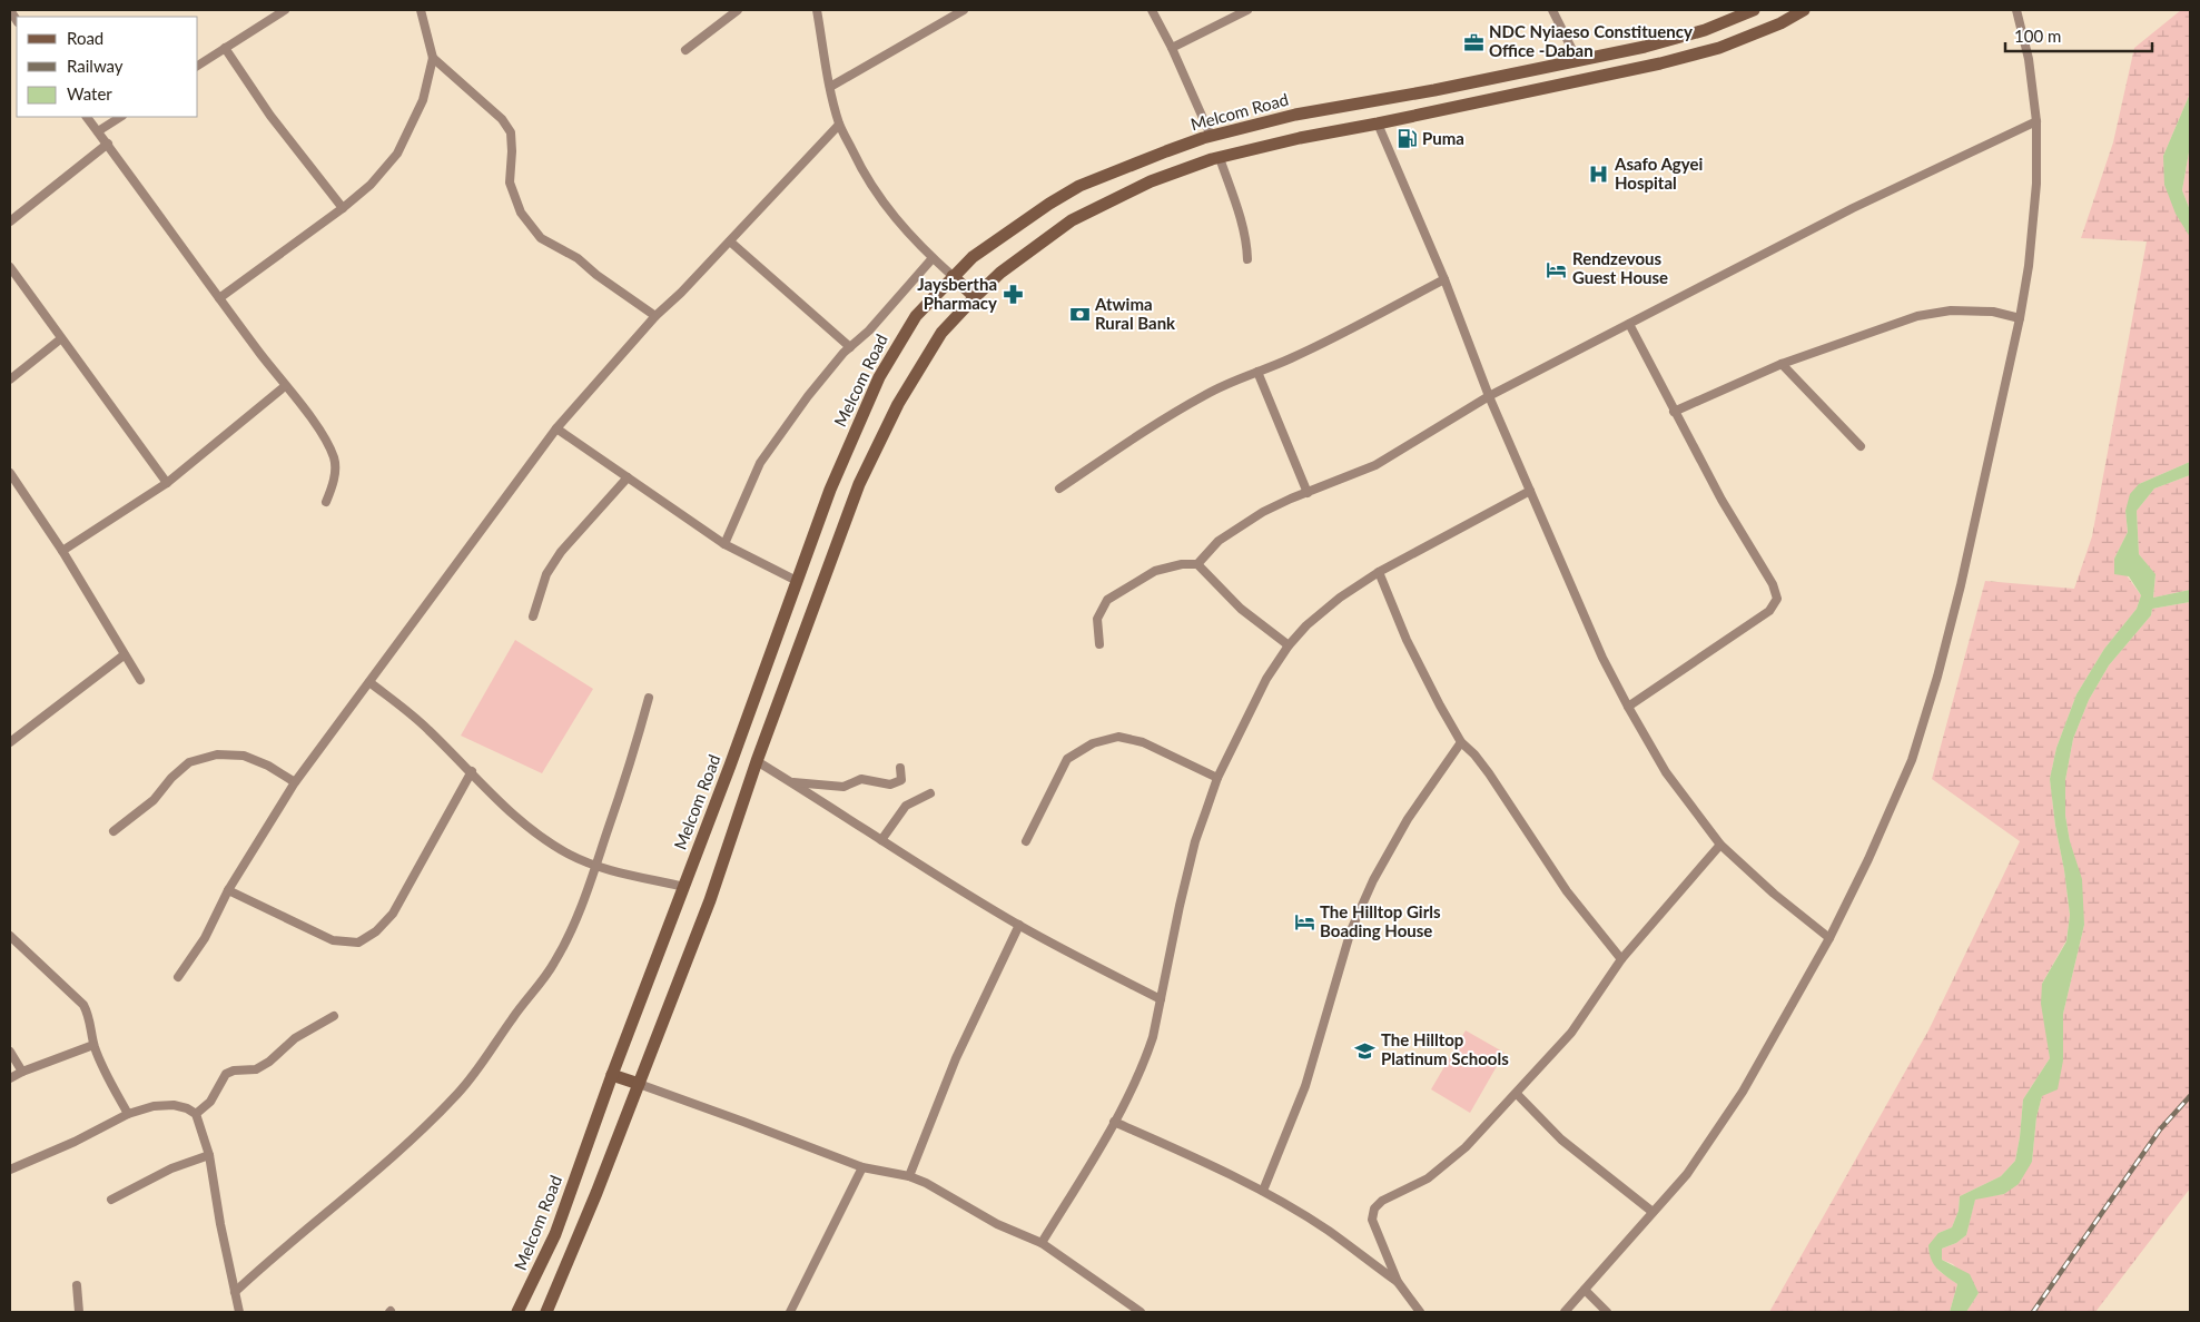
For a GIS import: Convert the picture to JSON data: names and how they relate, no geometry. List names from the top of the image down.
{
  "streets": {
    "main road": ["Melcom Road"]
  },
  "places": {
    "office": ["NDC Nyiaeso Constituency Office -Daban"],
    "fuel station": ["Puma"],
    "hospital": ["Asafo Agyei Hospital"],
    "hotel": ["Rendzevous Guest House", "The Hilltop Girls Boading House"],
    "pharmacy": ["Jaysbertha Pharmacy"],
    "bank": ["Atwima Rural Bank"],
    "school or university": ["The Hilltop Platinum Schools"]
  },
  "legend": ["Road", "Railway", "Water"],
  "scale_bar": "100 m"
}
